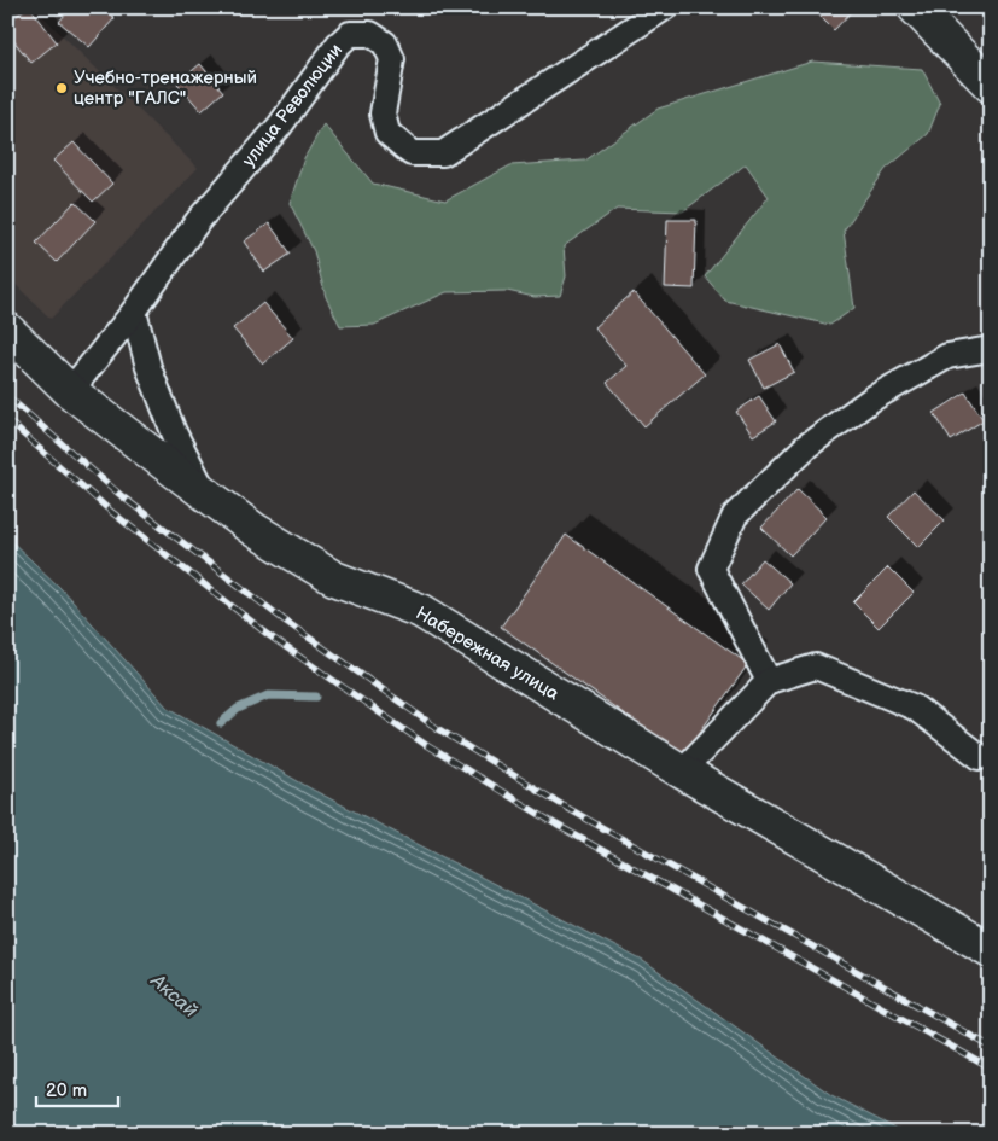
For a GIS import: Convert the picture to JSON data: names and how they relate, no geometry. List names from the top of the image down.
{
  "streets": {
    "street": ["улица Революции", "Набережная улица"]
  },
  "crossings": [
    ["улица Революции", "Набережная улица"]
  ],
  "water": ["Аксай"],
  "places": ["Учебно-тренажерный центр \"ГАЛС\""],
  "scale_bar": "20 m"
}
